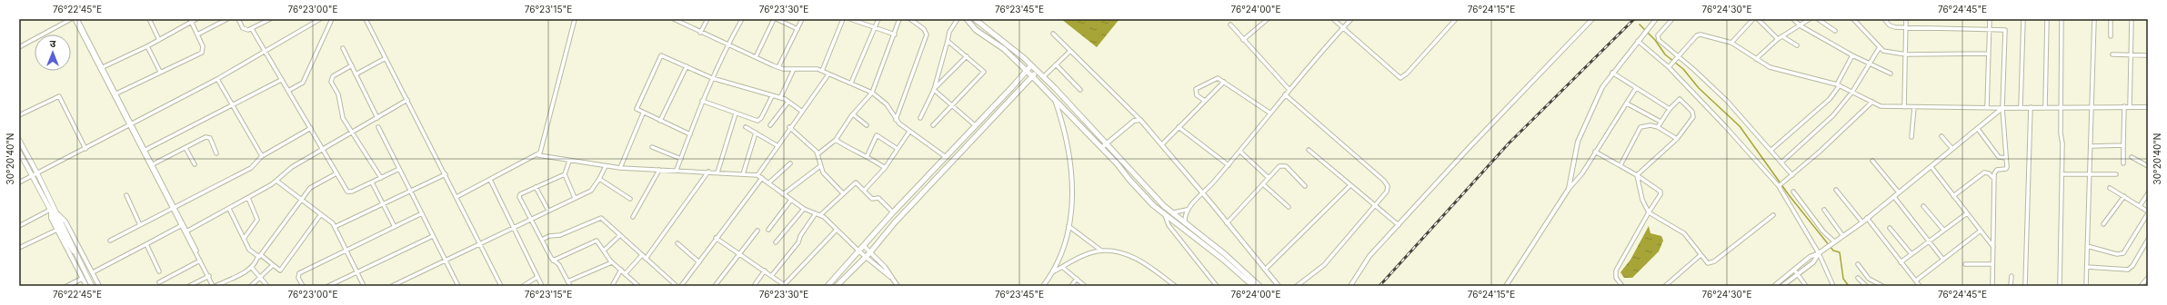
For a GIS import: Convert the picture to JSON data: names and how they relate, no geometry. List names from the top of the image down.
{
  "north": "top",
  "coordinates": [
    "76°22'45\"E",
    "76°23'00\"E",
    "76°23'15\"E",
    "76°23'30\"E",
    "76°23'45\"E",
    "76°24'00\"E",
    "76°24'15\"E",
    "76°24'30\"E",
    "76°24'45\"E",
    "30°20'40\"N"
  ]
}
